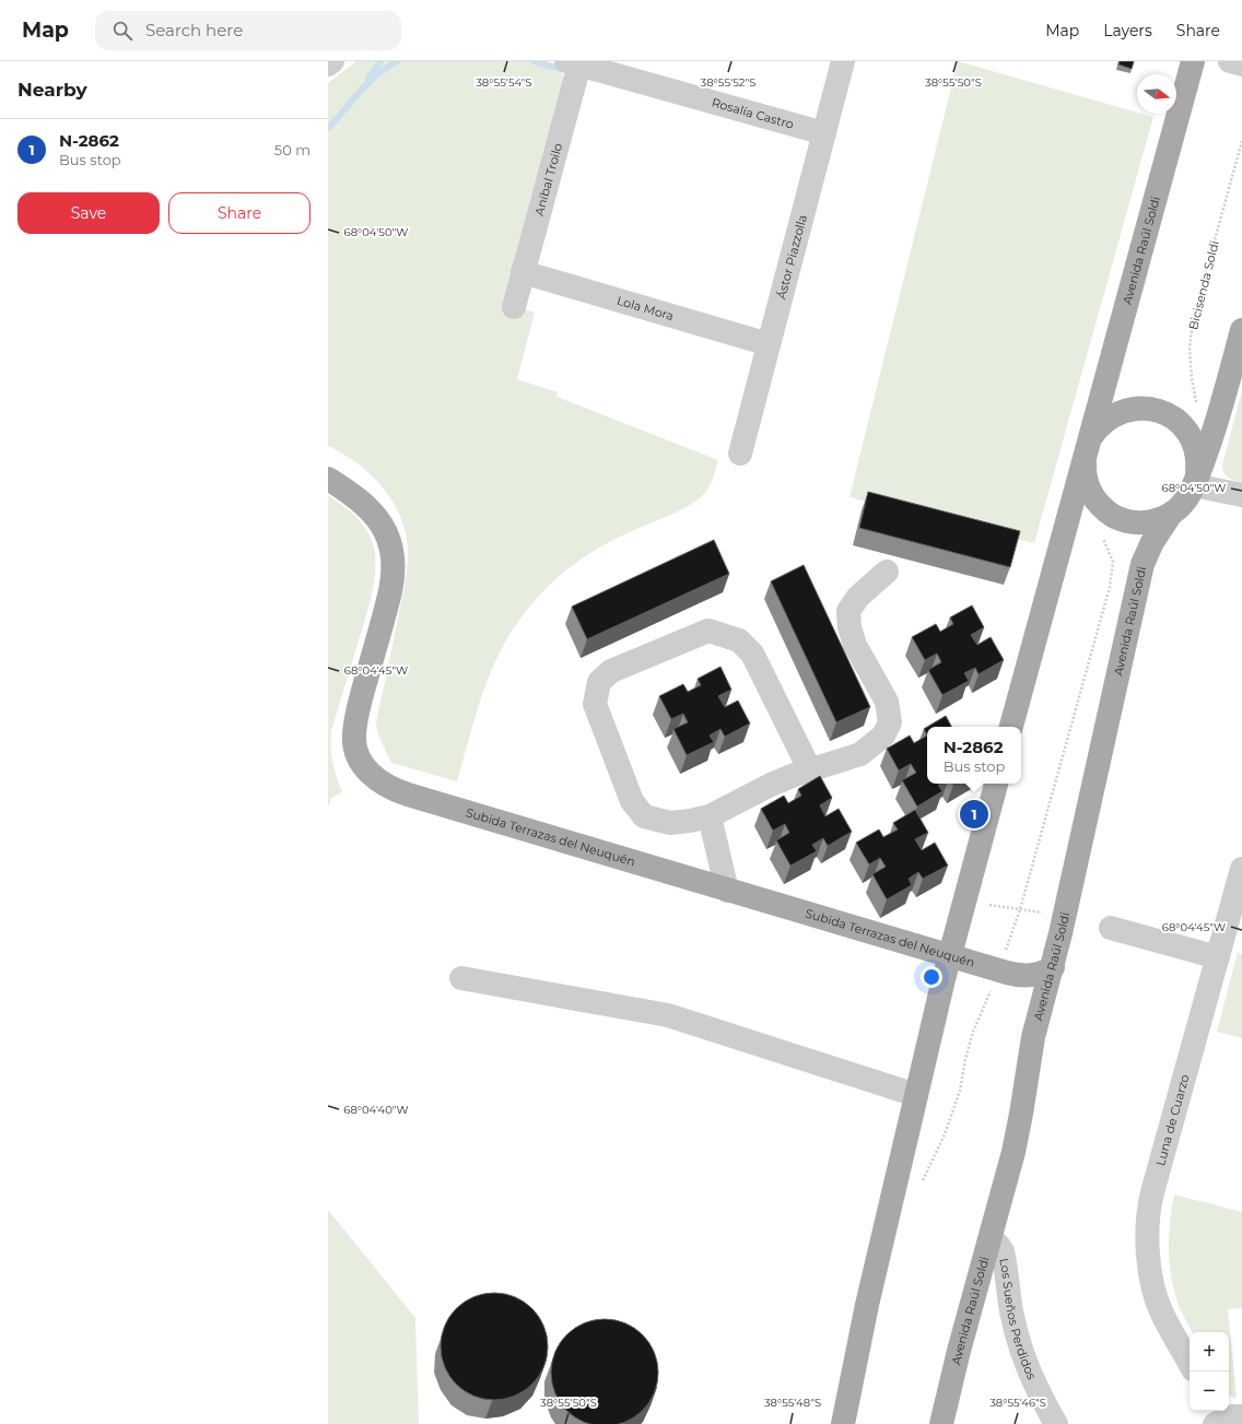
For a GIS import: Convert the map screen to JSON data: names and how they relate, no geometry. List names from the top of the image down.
{
  "streets": {
    "main road": ["Avenida Raúl Soldi", "Subida Terrazas del Neuquén"],
    "street": [
      "Rosalía Castro",
      "Aníbal Troilo",
      "Ástor Piazzolla",
      "Lola Mora",
      "Luna de Cuarzo",
      "Los Sueños Perdidos"
    ],
    "path": ["Bicisenda Soldi"]
  },
  "crossings": [
    ["Rosalía Castro", "Aníbal Troilo"],
    ["Rosalía Castro", "Ástor Piazzolla"],
    ["Aníbal Troilo", "Lola Mora"],
    ["Avenida Raúl Soldi", "Bicisenda Soldi"],
    ["Avenida Raúl Soldi", "Subida Terrazas del Neuquén"],
    ["Avenida Raúl Soldi", "Los Sueños Perdidos"],
    ["Ástor Piazzolla", "Lola Mora"]
  ],
  "north": "right",
  "page": {
    "header": "Map",
    "search": "Search here",
    "nav": ["Map", "Layers", "Share"],
    "heading": "Nearby",
    "list": [
      {
        "mark": "1",
        "name": "N-2862",
        "note": "Bus stop",
        "value": "50 m"
      }
    ],
    "buttons": ["Save", "Share"],
    "popup": ["N-2862", "Bus stop"],
    "pins": "1",
    "map_buttons": ["+", "−"]
  },
  "coordinates": [
    "38°55'54\"S",
    "38°55'52\"S",
    "38°55'50\"S",
    "68°04'50\"W",
    "68°04'45\"W",
    "68°04'40\"W",
    "38°55'48\"S",
    "38°55'46\"S"
  ]
}
